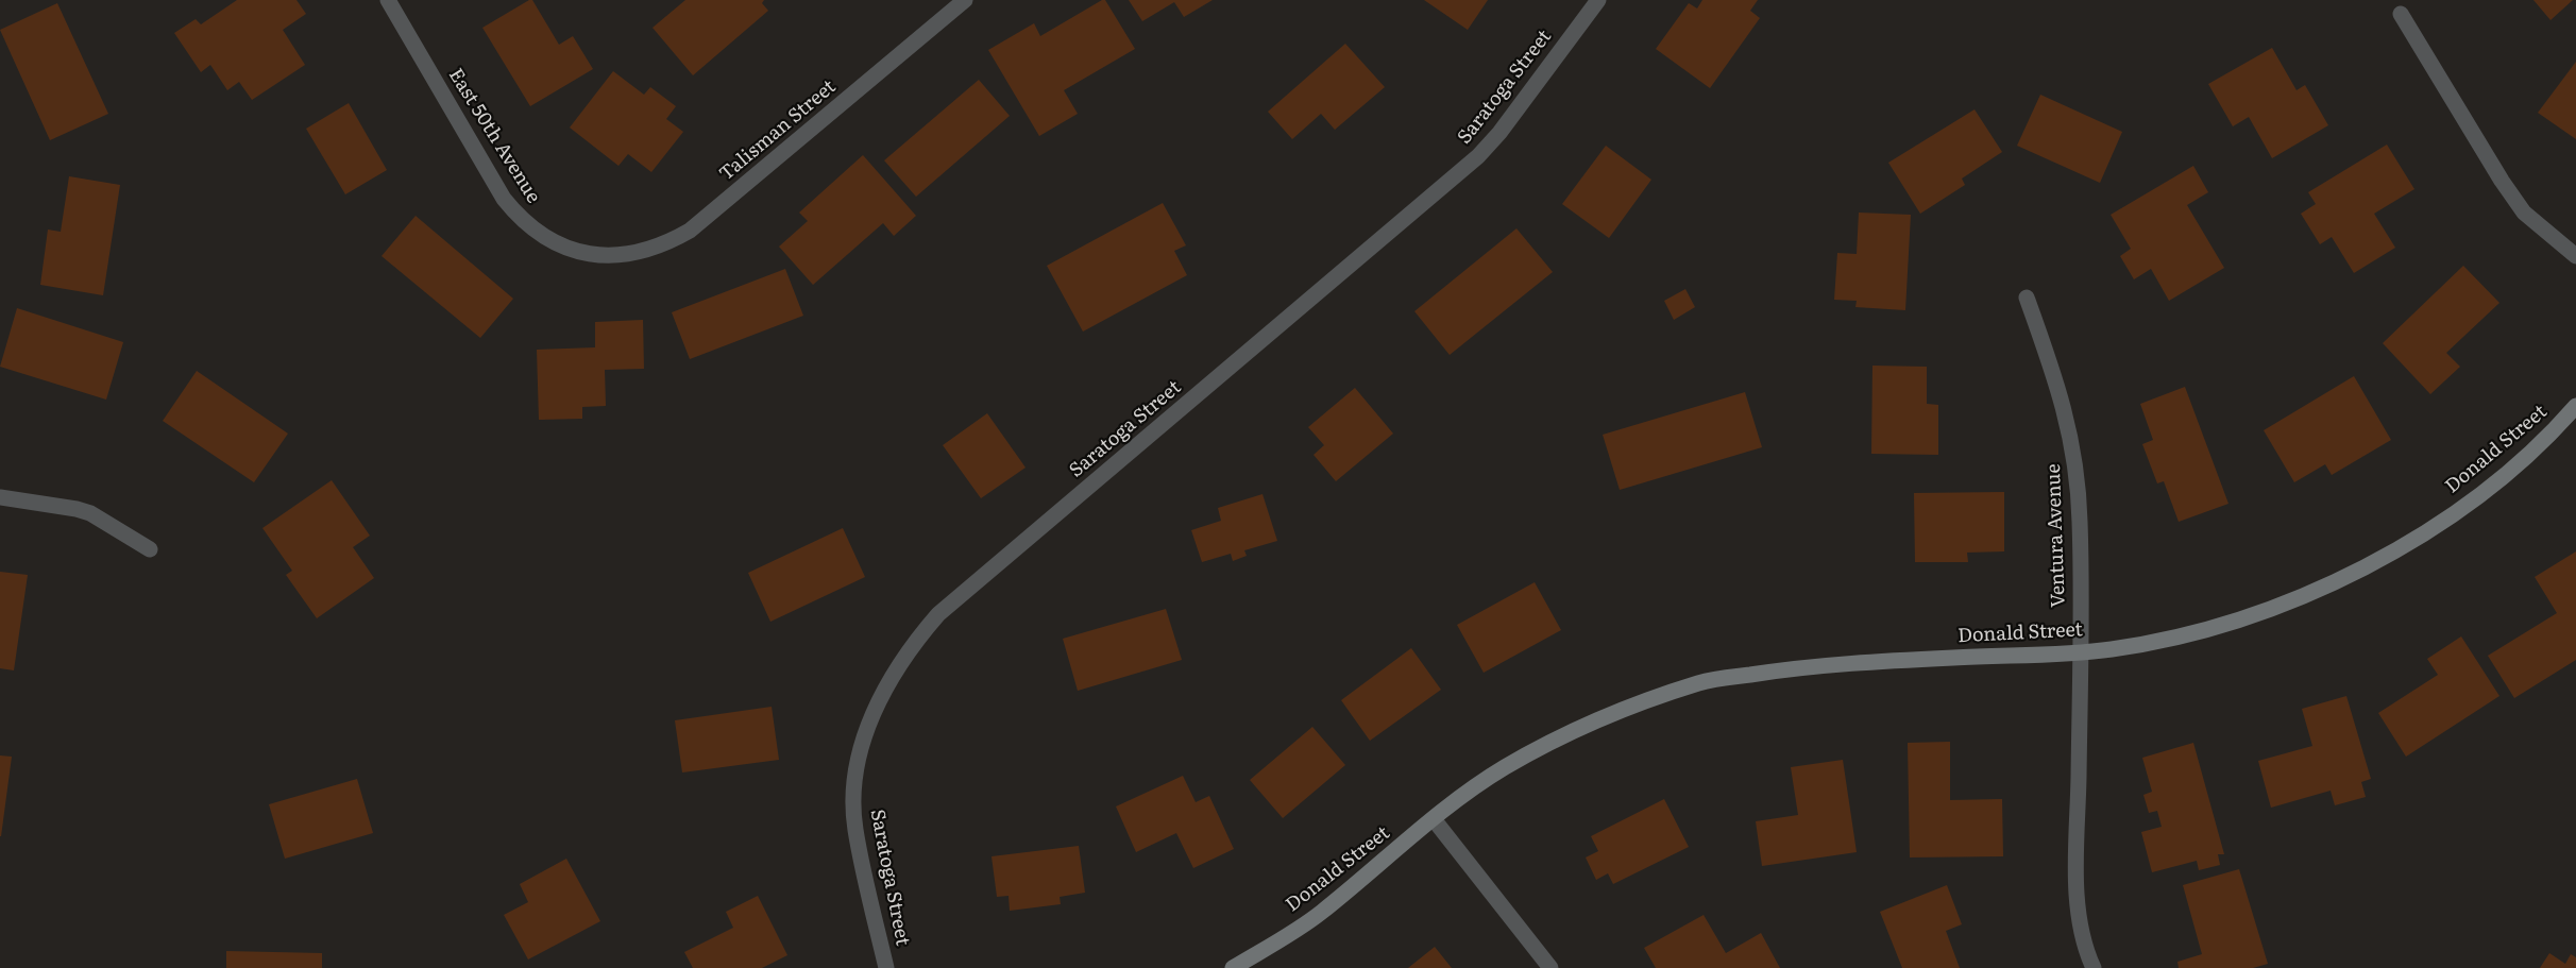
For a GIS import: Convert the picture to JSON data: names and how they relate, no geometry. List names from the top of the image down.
{
  "streets": {
    "street": [
      "Saratoga Street",
      "Talisman Street",
      "East 50th Avenue",
      "Donald Street",
      "Ventura Avenue"
    ]
  },
  "crossings": [
    ["Talisman Street", "East 50th Avenue"],
    ["Donald Street", "Ventura Avenue"]
  ]
}
